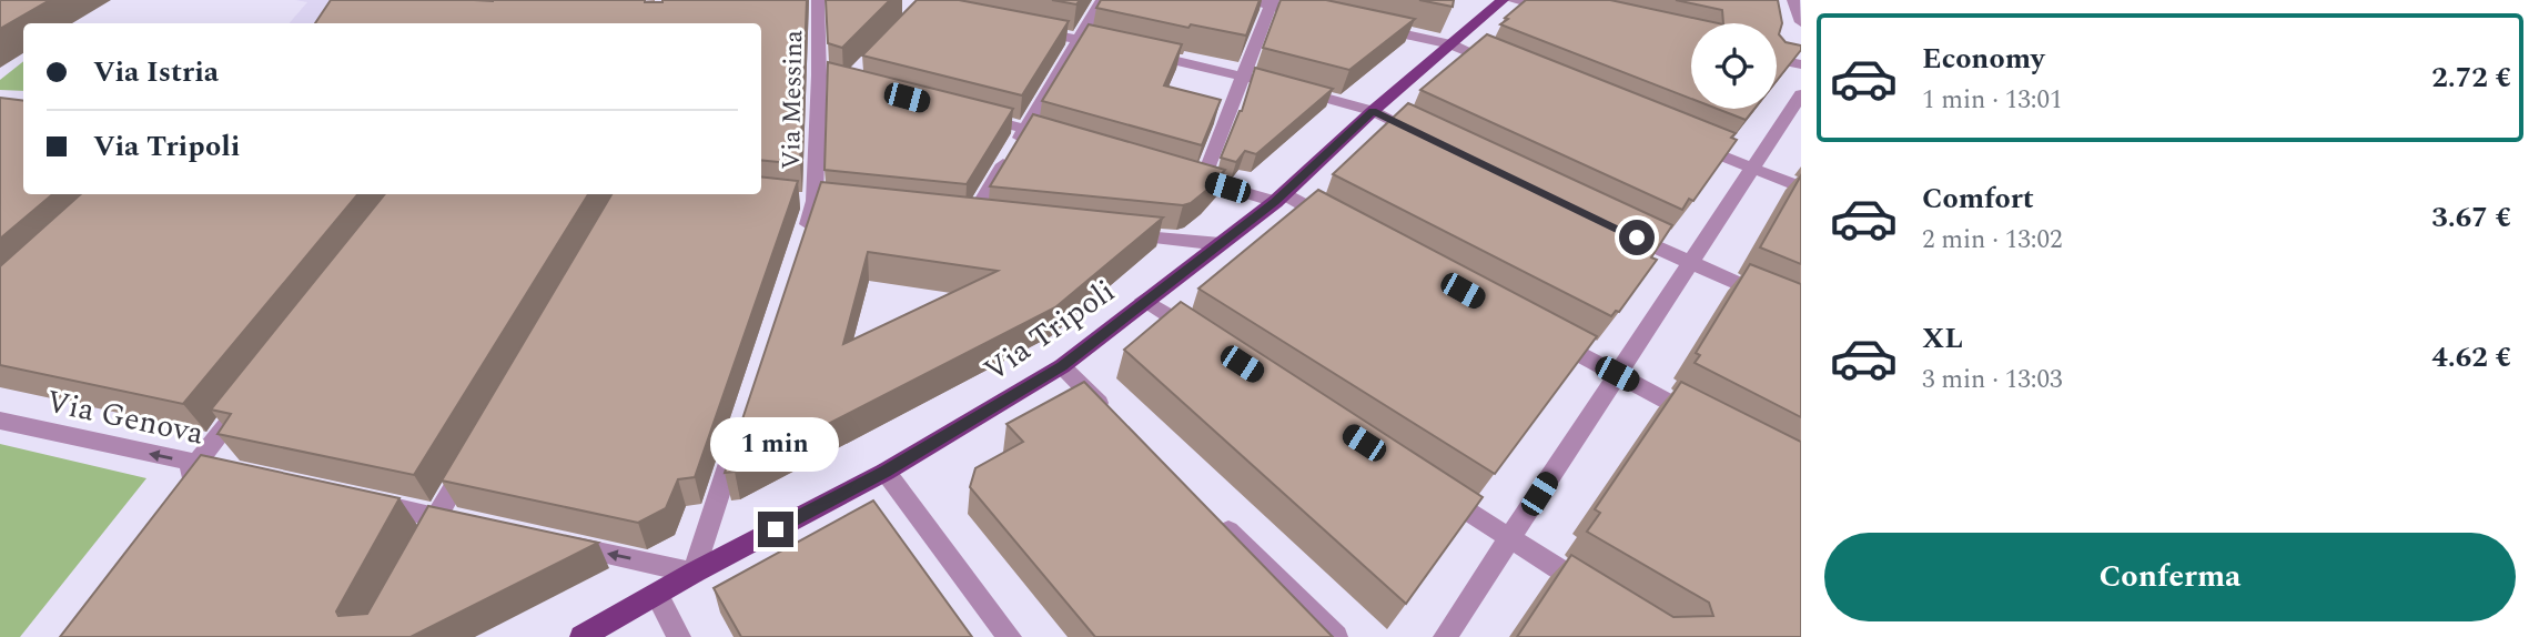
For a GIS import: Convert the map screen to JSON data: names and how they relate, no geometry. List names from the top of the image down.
{
  "streets": {
    "main road": ["Via Tripoli"],
    "street": ["Via Messina", "Via Genova"]
  },
  "one_way": ["Via Genova"],
  "page": {
    "list": [
      {
        "name": "Economy",
        "note": "1 min · 13:01",
        "value": "2.72 €"
      },
      {
        "name": "Comfort",
        "note": "2 min · 13:02",
        "value": "3.67 €"
      },
      {
        "name": "XL",
        "note": "3 min · 13:03",
        "value": "4.62 €"
      }
    ],
    "banner": ["Via Istria", "Via Tripoli"],
    "bubble": "1 min",
    "buttons": "Conferma"
  }
}
